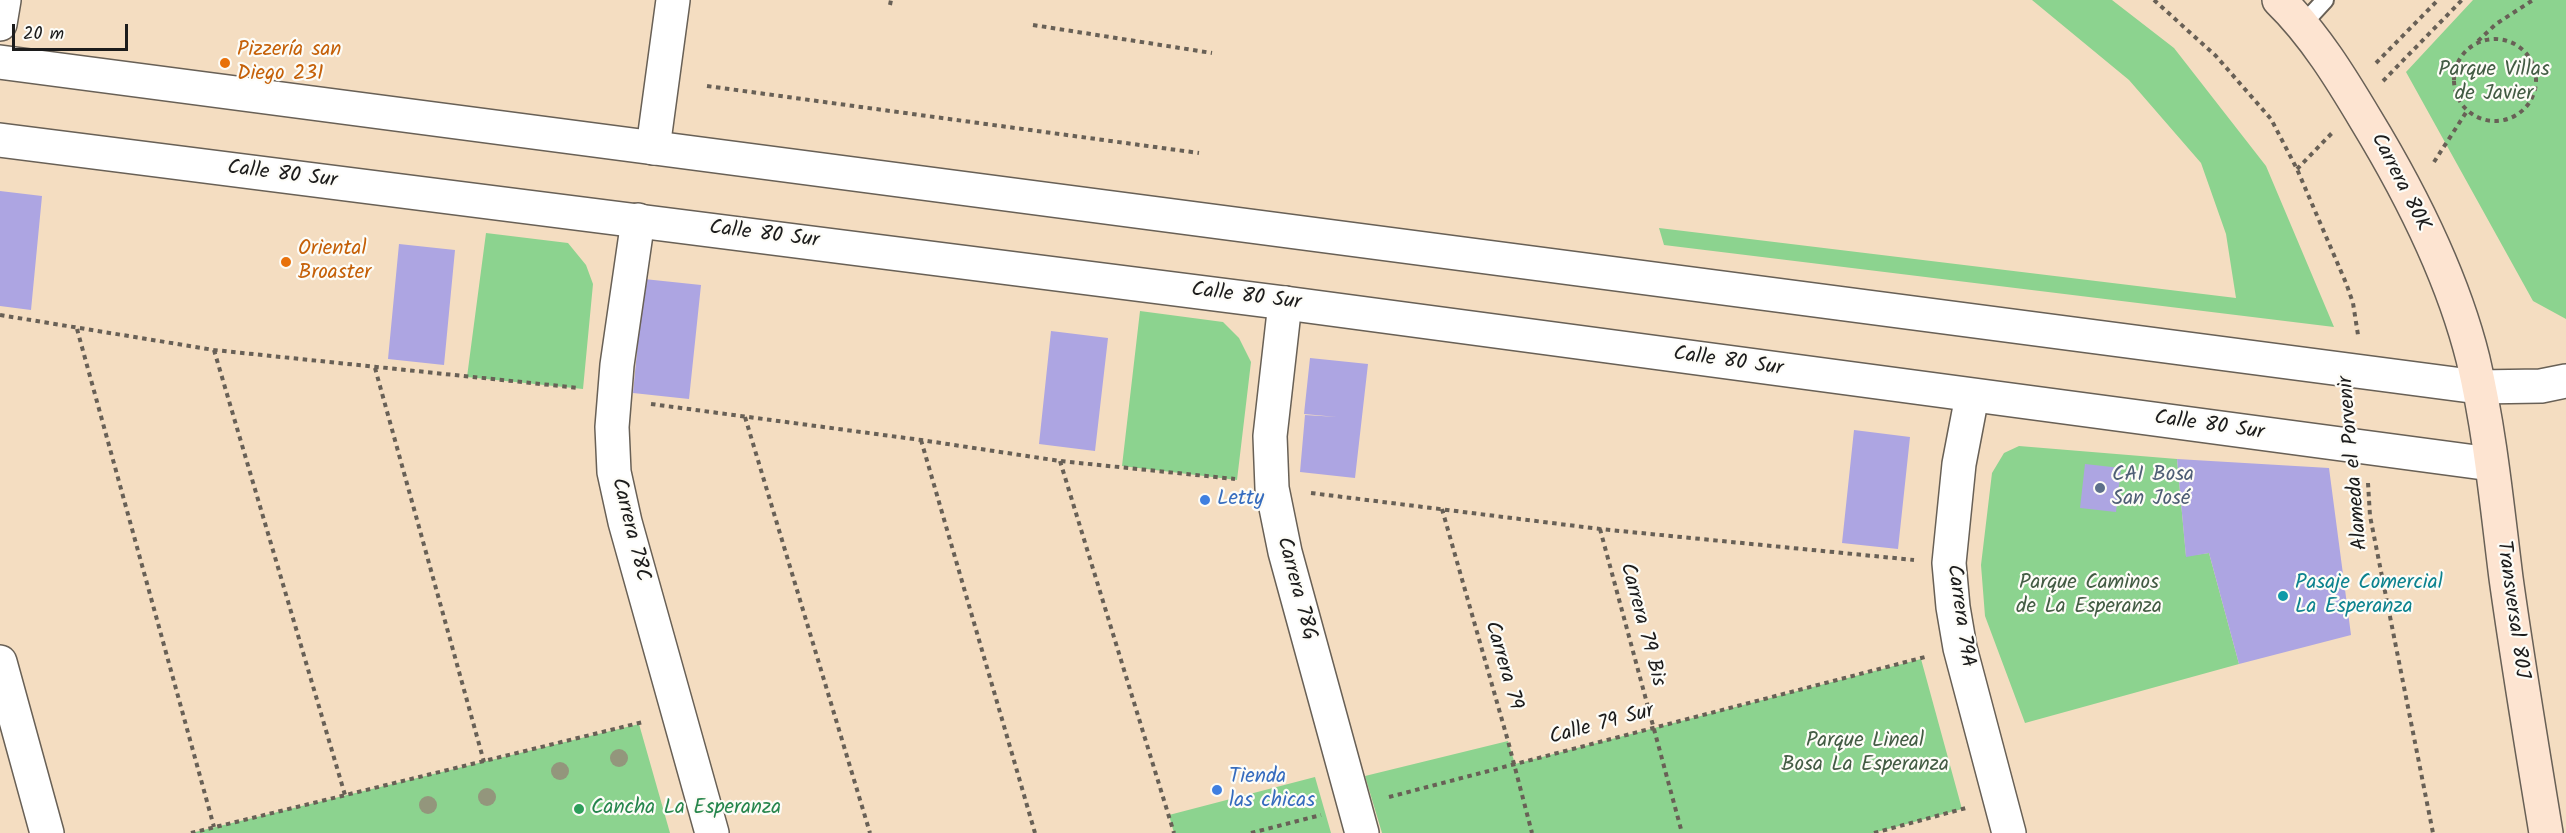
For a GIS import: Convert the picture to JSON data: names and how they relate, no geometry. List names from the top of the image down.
{
  "streets": {
    "main road": ["Carrera 80K", "Transversal 80J"],
    "street": [
      "Calle 80 Sur",
      "Carrera 78C",
      "Carrera 78G",
      "Carrera 79A"
    ],
    "path": [
      "Alameda el Porvenir",
      "Carrera 79 Bis",
      "Carrera 79",
      "Calle 79 Sur"
    ]
  },
  "crossings": [
    ["Calle 80 Sur", "Alameda el Porvenir"],
    ["Calle 80 Sur", "Carrera 78C"],
    ["Calle 80 Sur", "Carrera 78G"],
    ["Calle 80 Sur", "Transversal 80J"],
    ["Calle 80 Sur", "Carrera 79A"],
    ["Carrera 80K", "Transversal 80J"],
    ["Carrera 78G", "Calle 79 Sur"],
    ["Carrera 79A", "Calle 79 Sur"],
    ["Carrera 79 Bis", "Calle 79 Sur"],
    ["Carrera 79", "Calle 79 Sur"]
  ],
  "parks": ["Parque Villas de Javier", "Parque Caminos de La Esperanza", "Parque Lineal Bosa La Esperanza"],
  "places": [
    "Pizzería san Diego 231",
    "Oriental Broaster",
    "CAI Bosa San José",
    "Letty",
    "Pasaje Comercial La Esperanza",
    "Tienda las chicas",
    "Cancha La Esperanza"
  ],
  "scale_bar": "20 m"
}
